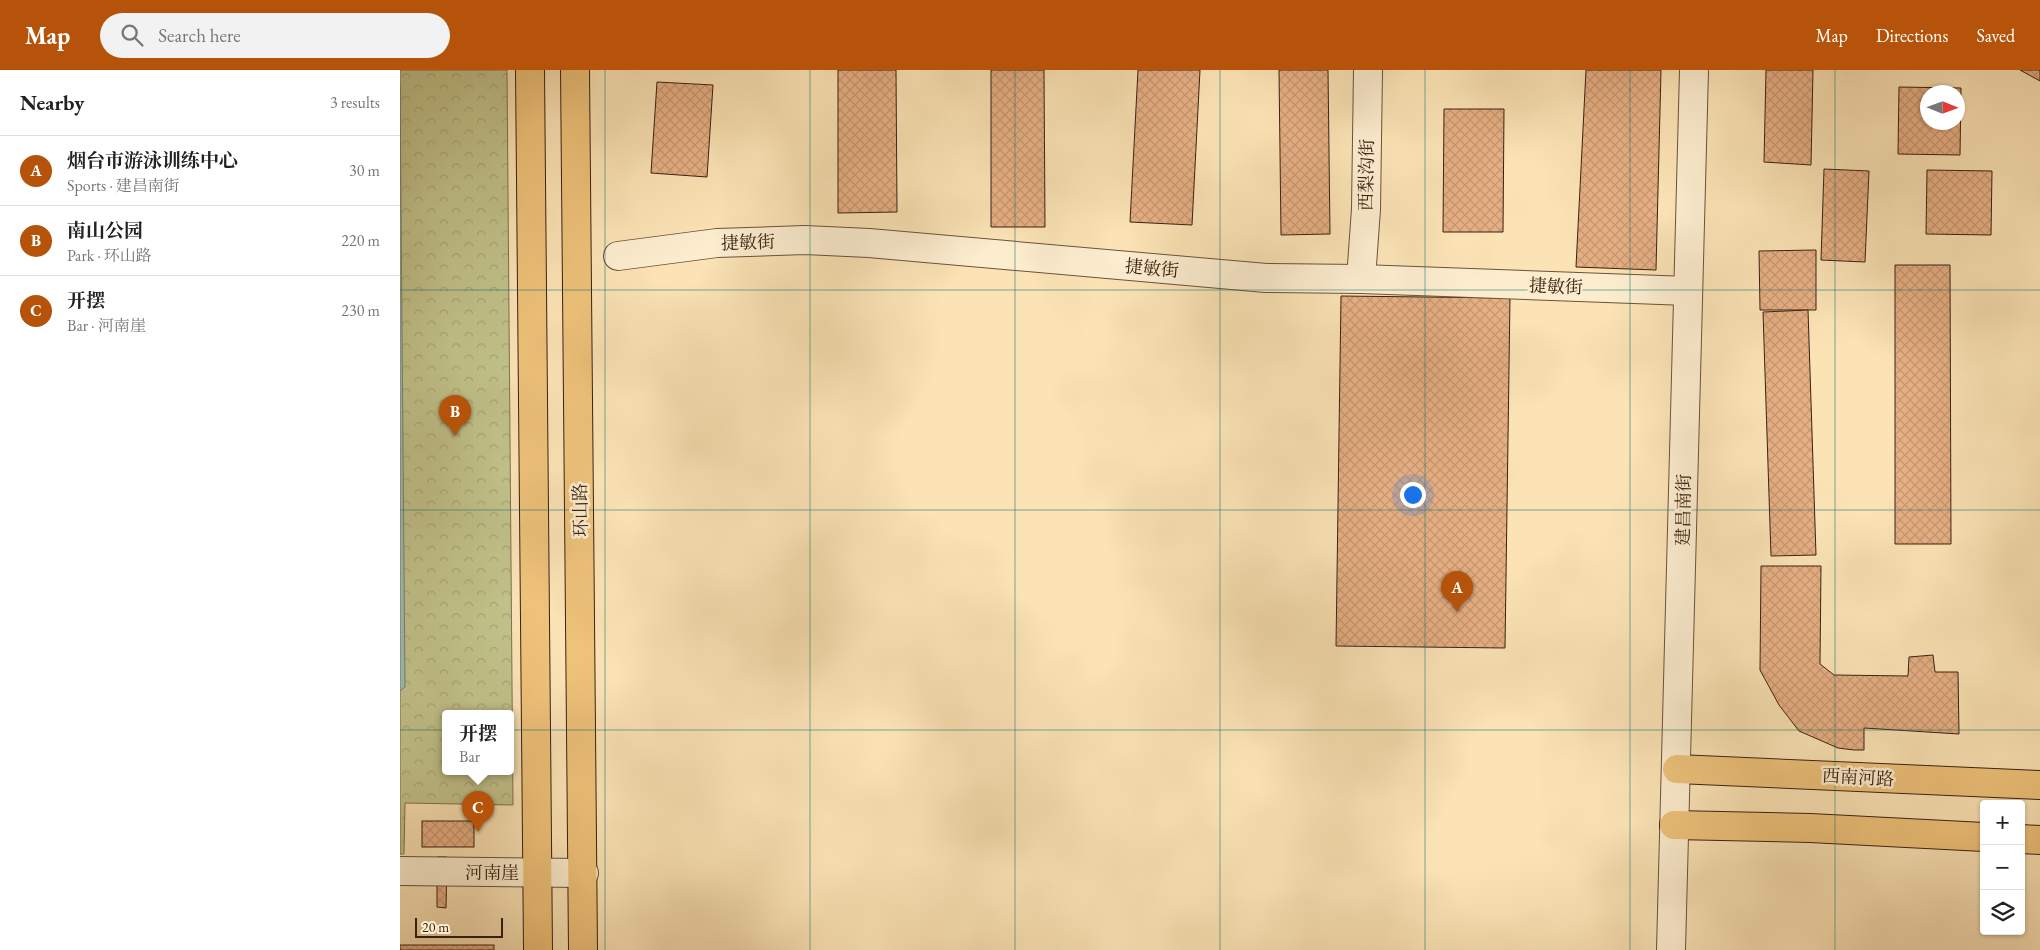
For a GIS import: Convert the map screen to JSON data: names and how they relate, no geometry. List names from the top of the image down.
{
  "streets": {
    "main road": ["环山路", "西南河路"],
    "street": [
      "西梨沟街",
      "捷敏街",
      "建昌南街",
      "河南崖"
    ]
  },
  "crossings": [
    ["西梨沟街", "捷敏街"],
    ["捷敏街", "建昌南街"],
    ["环山路", "河南崖"],
    ["建昌南街", "西南河路"]
  ],
  "scale_bar": "20 m",
  "north": "right",
  "page": {
    "header": "Map",
    "search": "Search here",
    "nav": ["Map", "Directions", "Saved"],
    "heading": ["Nearby", "3 results"],
    "list": [
      {
        "mark": "A",
        "name": "烟台市游泳训练中心",
        "note": "Sports · 建昌南街",
        "value": "30 m"
      },
      {
        "mark": "B",
        "name": "南山公园",
        "note": "Park · 环山路",
        "value": "220 m"
      },
      {
        "mark": "C",
        "name": "开摆",
        "note": "Bar · 河南崖",
        "value": "230 m"
      }
    ],
    "pins": ["B", "A", "C"],
    "popup": ["开摆", "Bar"],
    "map_buttons": ["+", "−"],
    "scale": "20 m"
  }
}
